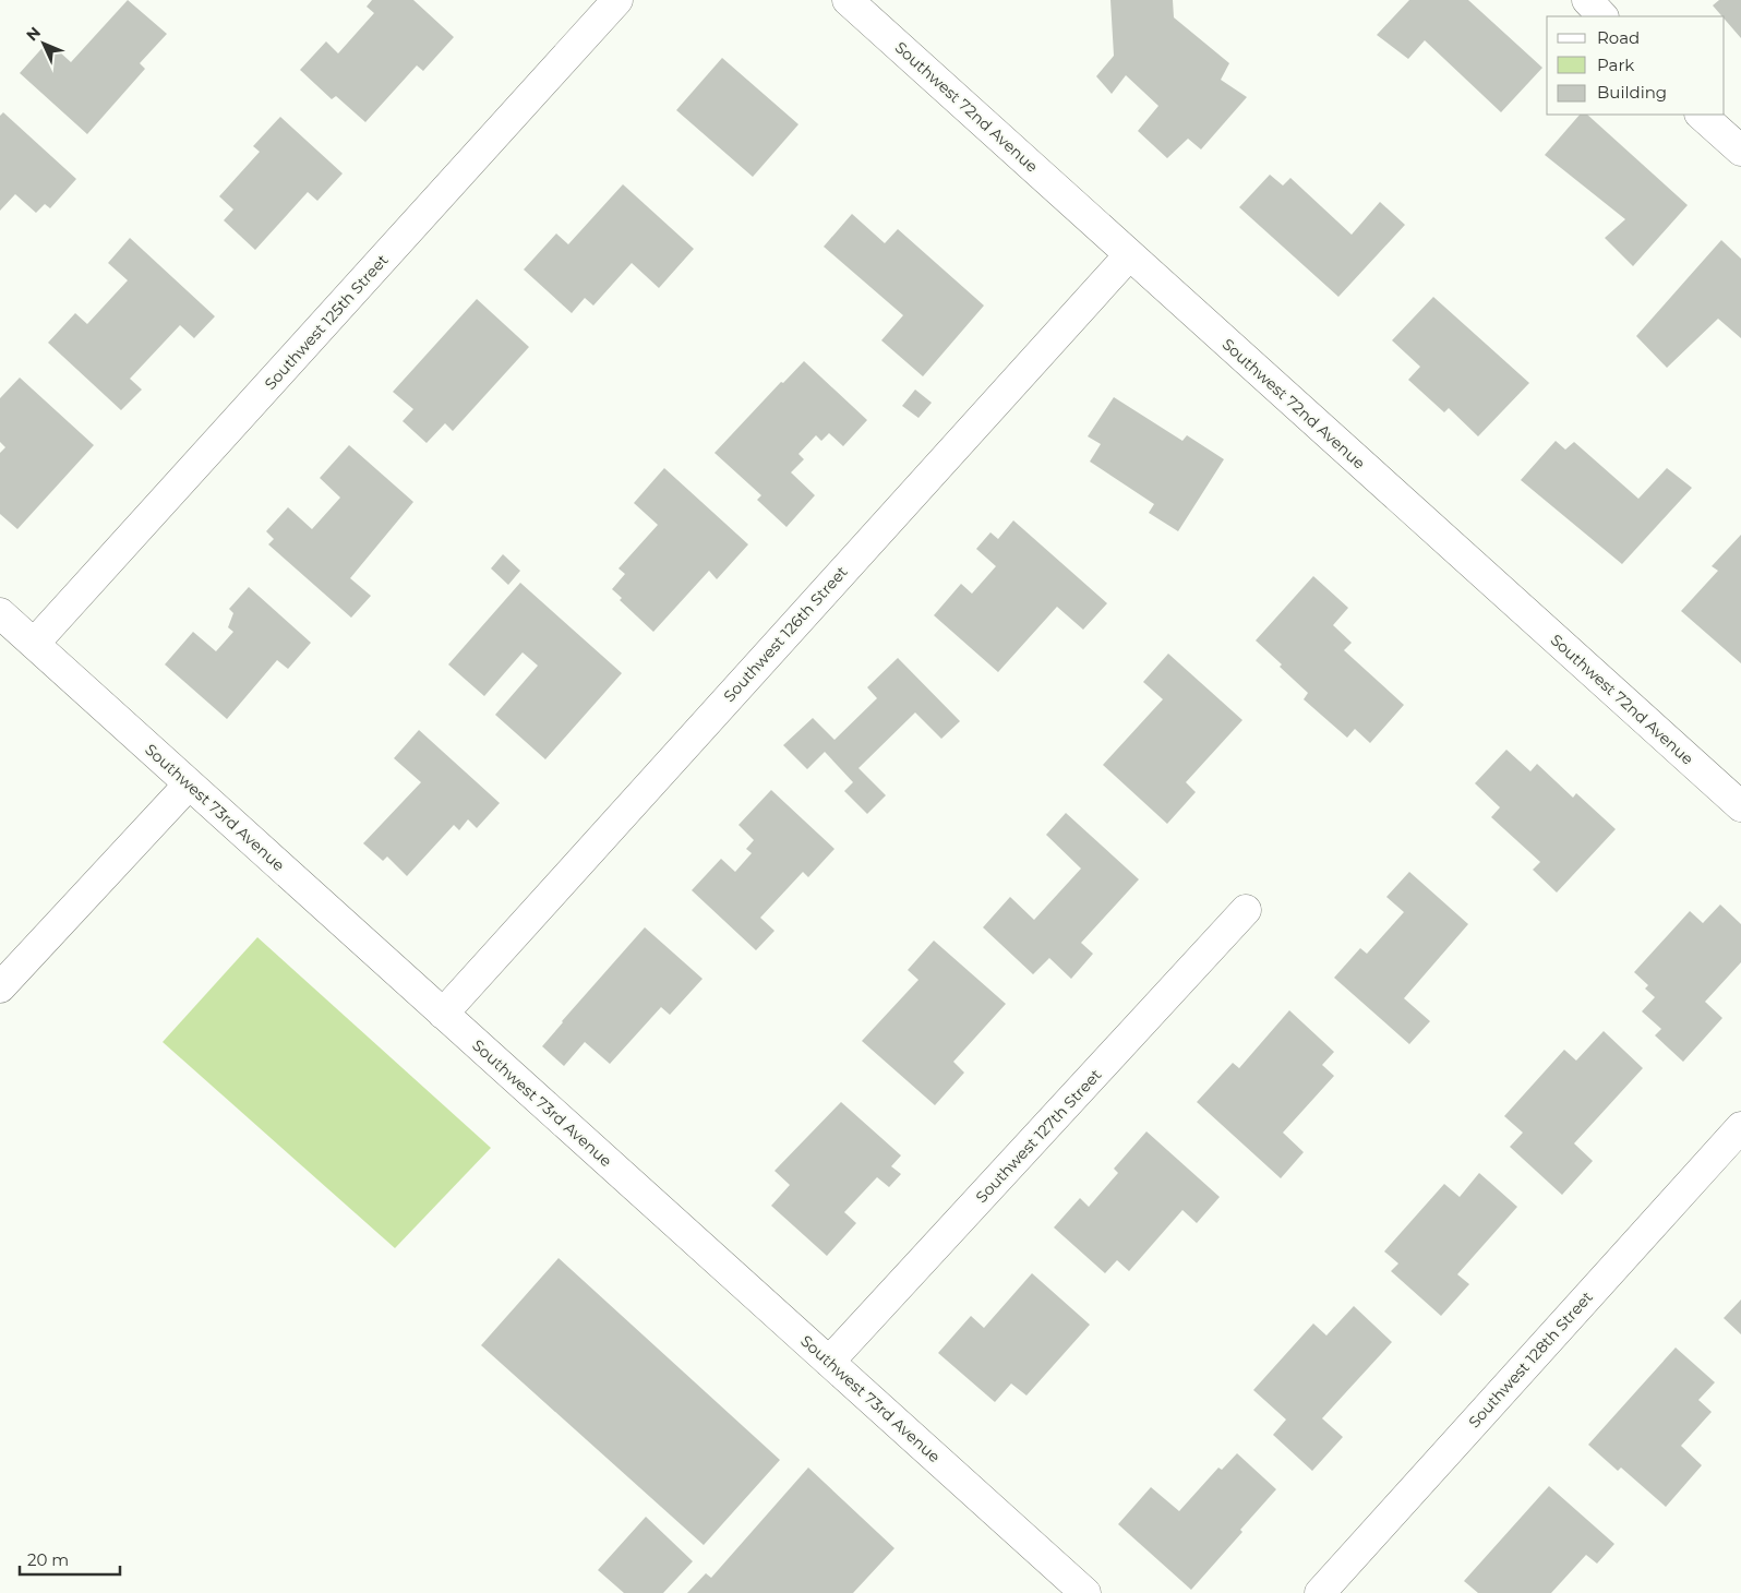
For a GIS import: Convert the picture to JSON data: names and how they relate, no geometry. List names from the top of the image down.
{
  "streets": {
    "street": [
      "Southwest 72nd Avenue",
      "Southwest 125th Street",
      "Southwest 126th Street",
      "Southwest 73rd Avenue",
      "Southwest 127th Street",
      "Southwest 128th Street"
    ]
  },
  "crossings": [
    ["Southwest 72nd Avenue", "Southwest 126th Street"],
    ["Southwest 125th Street", "Southwest 73rd Avenue"],
    ["Southwest 126th Street", "Southwest 73rd Avenue"],
    ["Southwest 73rd Avenue", "Southwest 127th Street"]
  ],
  "legend": ["Road", "Park", "Building"],
  "scale_bar": "20 m",
  "north": "top left"
}
